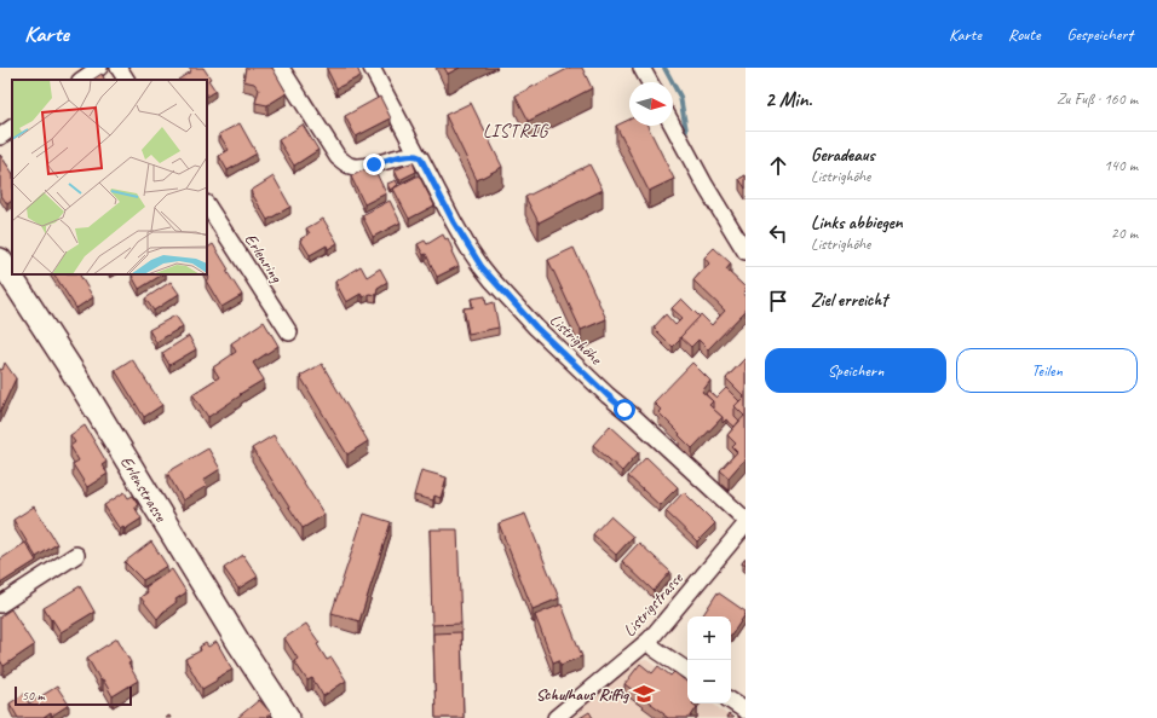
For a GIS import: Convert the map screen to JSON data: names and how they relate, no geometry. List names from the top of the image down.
{
  "streets": {
    "street": [
      "Erlenring",
      "Listrighöhe",
      "Erlenstrasse",
      "Listrigstrasse"
    ]
  },
  "districts": ["LISTRIG"],
  "places": {
    "school or university": ["Schulhaus Riffig"]
  },
  "scale_bar": "50 m",
  "north": "right",
  "page": {
    "header": "Karte",
    "nav": ["Karte", "Route", "Gespeichert"],
    "heading": ["2 Min.", "Zu Fuß · 160 m"],
    "list": [
      ["Geradeaus", "Listrighöhe", "140 m"],
      ["Links abbiegen", "Listrighöhe", "20 m"],
      "Ziel erreicht"
    ],
    "buttons": ["Speichern", "Teilen"],
    "map_buttons": ["+", "−"],
    "scale": "50 m"
  }
}
